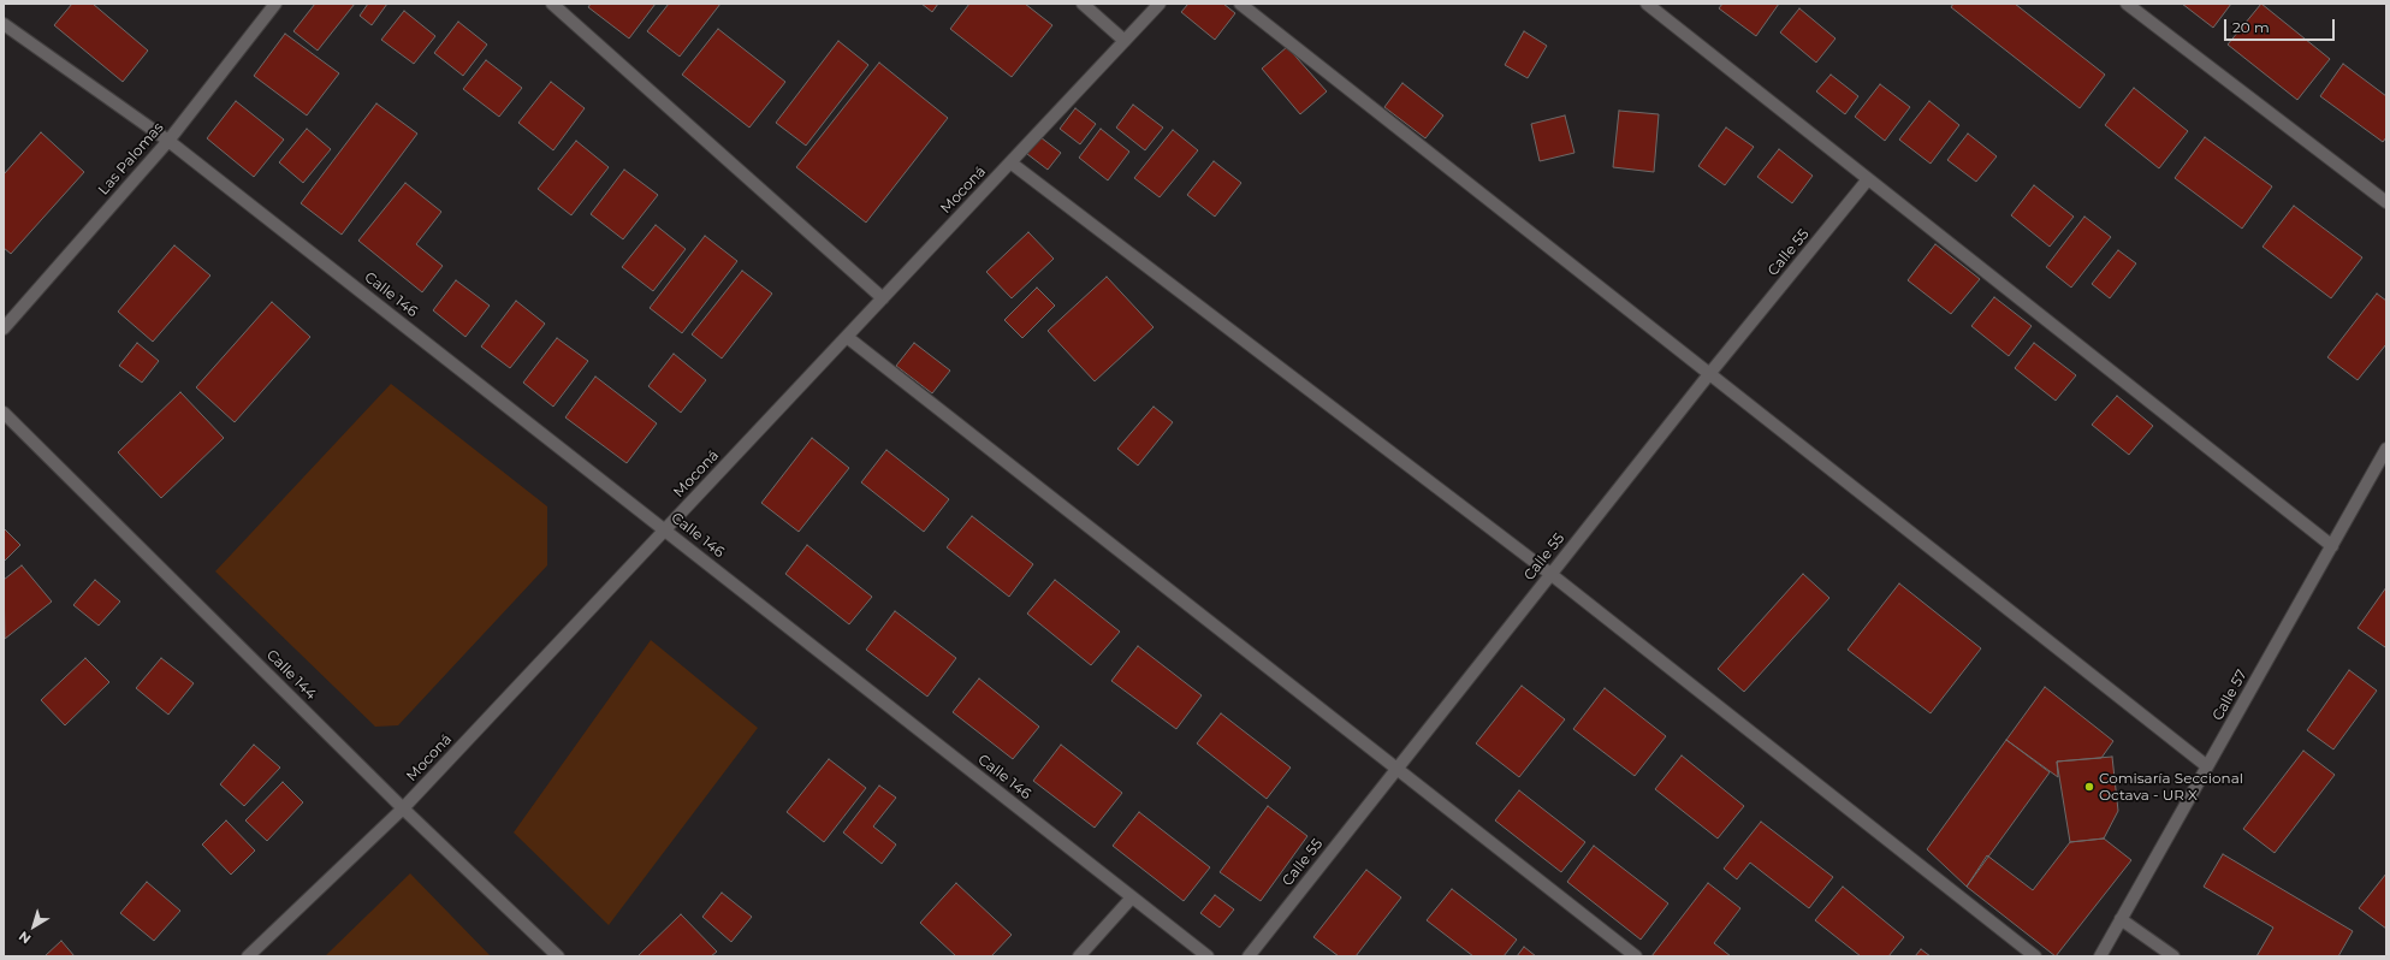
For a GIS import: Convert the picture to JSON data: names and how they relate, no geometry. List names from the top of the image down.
{
  "streets": {
    "street": [
      "Las Palomas",
      "Moconá",
      "Calle 55",
      "Calle 146",
      "Calle 144",
      "Calle 57"
    ]
  },
  "crossings": [
    ["Las Palomas", "Calle 146"],
    ["Moconá", "Calle 146"],
    ["Moconá", "Calle 144"]
  ],
  "places": ["Comisaría Seccional Octava - UR X"],
  "scale_bar": "20 m",
  "north": "bottom left"
}
